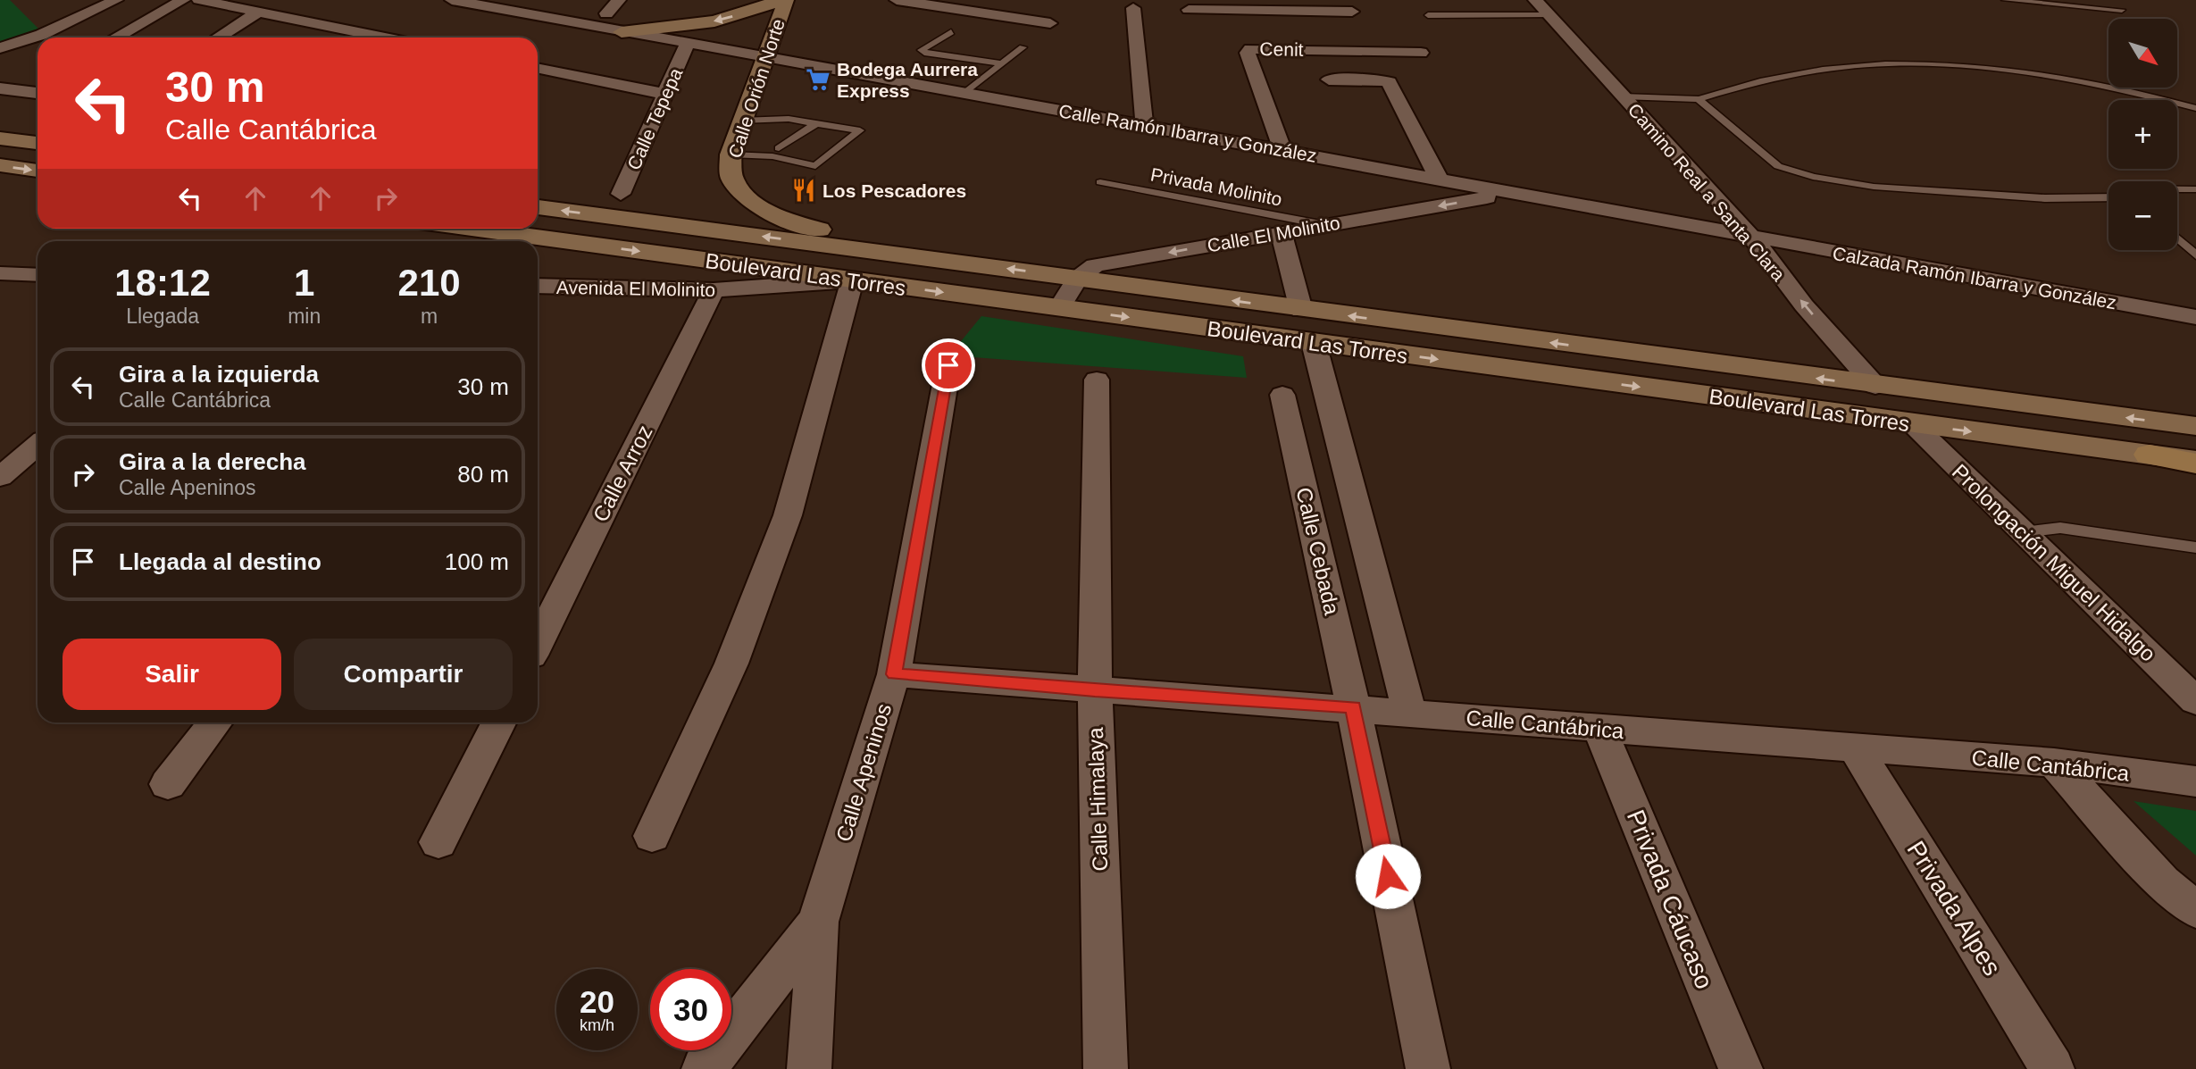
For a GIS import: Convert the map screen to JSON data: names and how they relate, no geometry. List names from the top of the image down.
{
  "streets": {
    "main road": ["Calle Orión Norte", "Boulevard Las Torres"],
    "street": [
      "Cenit",
      "Calle Tepepa",
      "Calle Ramón Ibarra y González",
      "Camino Real a Santa Clara",
      "Calle El Molinito",
      "Calzada Ramón Ibarra y González",
      "Avenida El Molinito",
      "Calle Arroz",
      "Calle Cebada",
      "Prolongación Miguel Hidalgo",
      "Calle Cantábrica",
      "Calle Apeninos",
      "Calle Himalaya",
      "Privada Cáucaso",
      "Privada Alpes"
    ],
    "lane": ["Privada Molinito"]
  },
  "crossings": [
    ["Cenit", "Calle Ramón Ibarra y González"],
    ["Calle Orión Norte", "Calle Ramón Ibarra y González"],
    ["Calle Orión Norte", "Boulevard Las Torres"],
    ["Calle Tepepa", "Calle Ramón Ibarra y González"],
    ["Calle Ramón Ibarra y González", "Camino Real a Santa Clara"],
    ["Calle Ramón Ibarra y González", "Calle El Molinito"],
    ["Calle Ramón Ibarra y González", "Calzada Ramón Ibarra y González"],
    ["Privada Molinito", "Calle El Molinito"],
    ["Camino Real a Santa Clara", "Boulevard Las Torres"],
    ["Camino Real a Santa Clara", "Calzada Ramón Ibarra y González"],
    ["Calle El Molinito", "Boulevard Las Torres"],
    ["Boulevard Las Torres", "Avenida El Molinito"],
    ["Boulevard Las Torres", "Prolongación Miguel Hidalgo"],
    ["Avenida El Molinito", "Calle Arroz"],
    ["Calle Cebada", "Calle Cantábrica"],
    ["Calle Cantábrica", "Calle Apeninos"],
    ["Calle Cantábrica", "Calle Himalaya"],
    ["Calle Cantábrica", "Privada Cáucaso"],
    ["Calle Cantábrica", "Privada Alpes"]
  ],
  "one_way": ["Camino Real a Santa Clara"],
  "places": {
    "supermarket": ["Bodega Aurrera Express"],
    "restaurant": ["Los Pescadores"]
  },
  "north": "bottom right",
  "page": {
    "map_buttons": ["+", "−"],
    "turn": ["30 m", "Calle Cantábrica"],
    "eta": [
      "18:12",
      "Llegada",
      "1",
      "min",
      "210",
      "m"
    ],
    "list": [
      {
        "name": "Gira a la izquierda",
        "note": "Calle Cantábrica",
        "value": "30 m"
      },
      {
        "name": "Gira a la derecha",
        "note": "Calle Apeninos",
        "value": "80 m"
      },
      {
        "name": "Llegada al destino",
        "value": "100 m"
      }
    ],
    "buttons": ["Salir", "Compartir"],
    "speed": "20 km/h",
    "limit": "30"
  }
}
